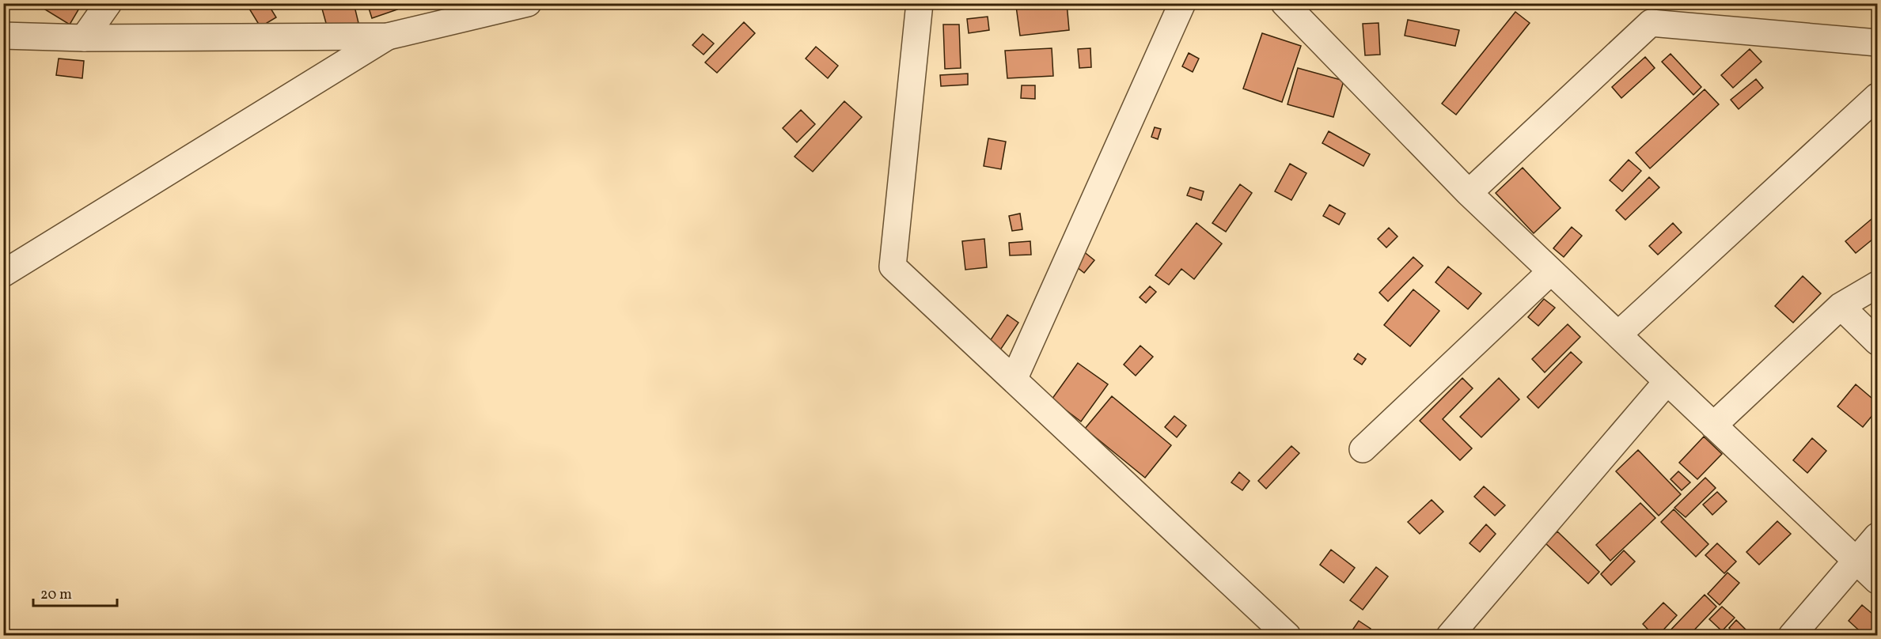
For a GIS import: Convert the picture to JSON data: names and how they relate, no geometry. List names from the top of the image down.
{
  "scale_bar": "20 m"
}
